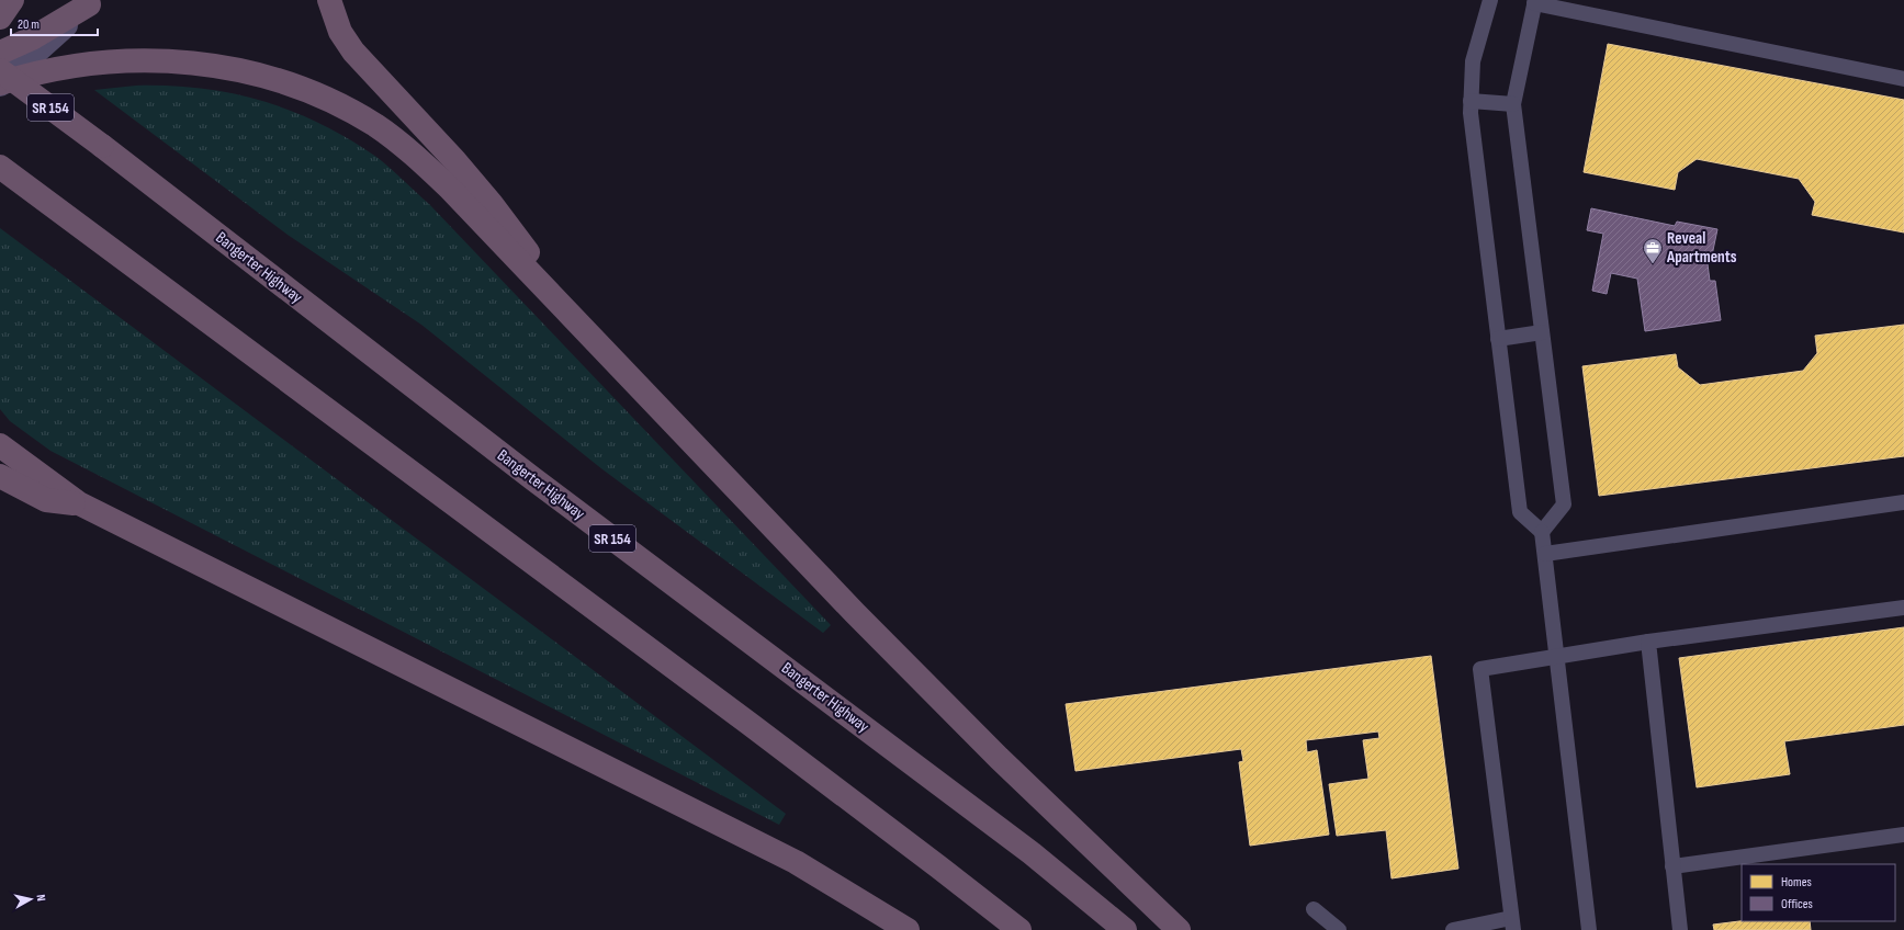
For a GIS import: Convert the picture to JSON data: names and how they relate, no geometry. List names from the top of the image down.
{
  "streets": {
    "highway": ["SR 154", "Bangerter Highway"]
  },
  "places": {
    "office": ["Reveal Apartments"]
  },
  "legend": ["Homes", "Offices"],
  "scale_bar": "20 m",
  "north": "right"
}
